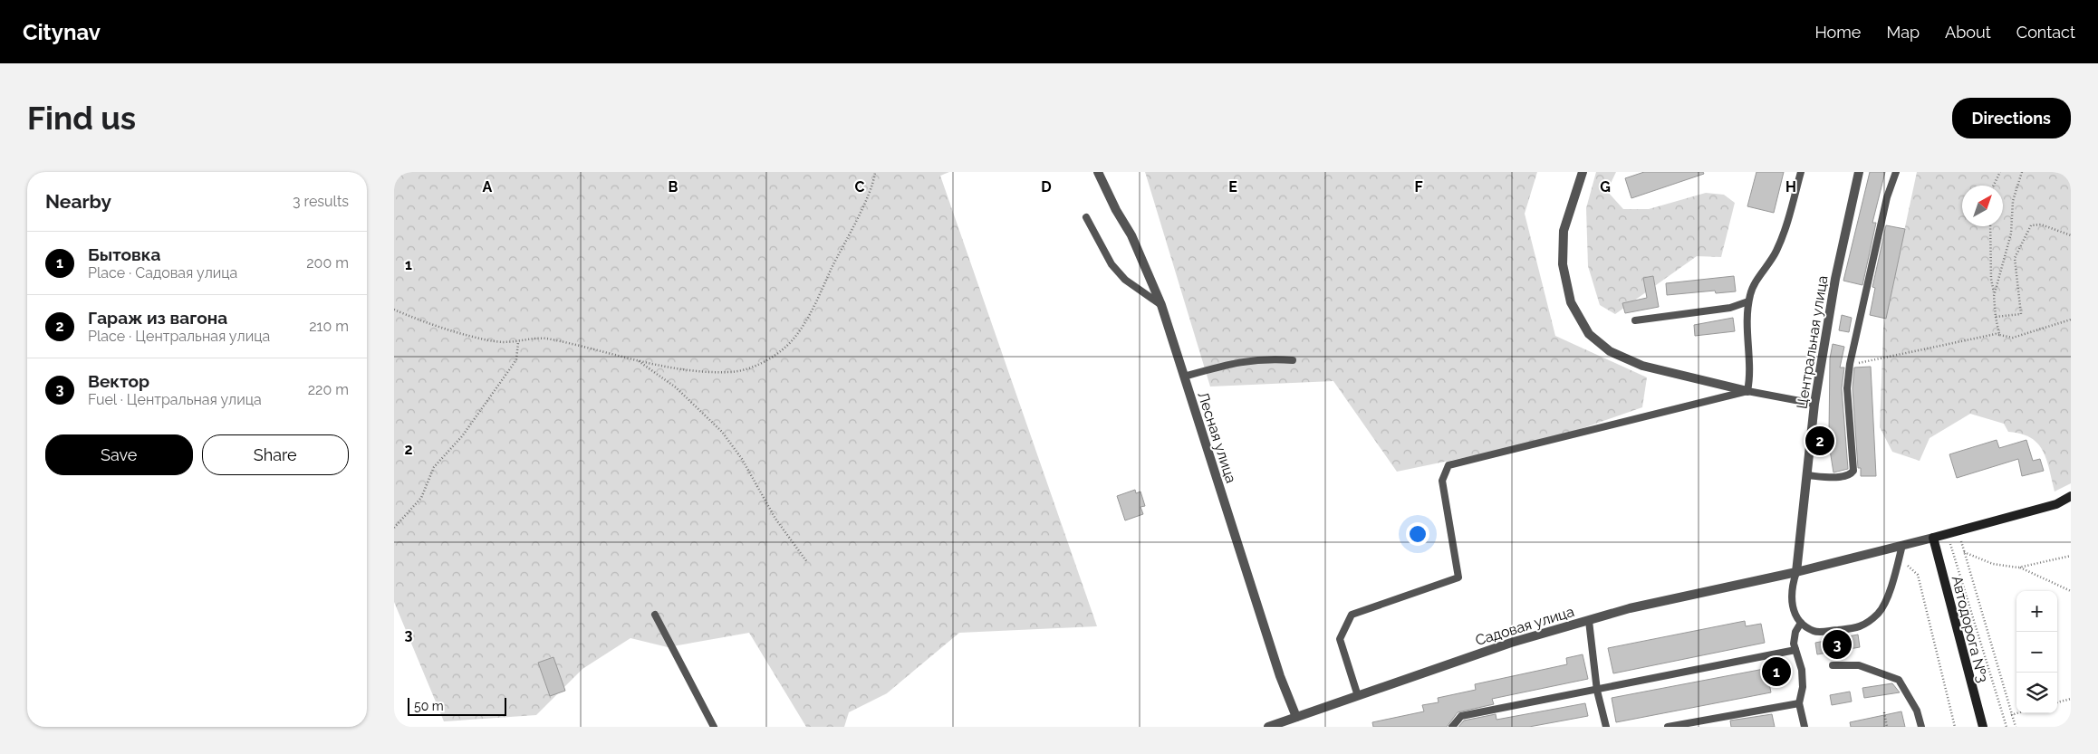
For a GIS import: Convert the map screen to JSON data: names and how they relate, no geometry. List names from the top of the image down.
{
  "streets": {
    "street": [
      "Центральная улица",
      "Лесная улица",
      "Садовая улица",
      "Автодорога №3"
    ]
  },
  "crossings": [
    ["Центральная улица", "Садовая улица"],
    ["Лесная улица", "Садовая улица"],
    ["Садовая улица", "Автодорога №3"]
  ],
  "scale_bar": "50 m",
  "north": "top right",
  "page": {
    "header": "Citynav",
    "nav": [
      "Home",
      "Map",
      "About",
      "Contact"
    ],
    "buttons": [
      "Directions",
      ["Save", "Share"]
    ],
    "title": "Find us",
    "heading": ["Nearby", "3 results"],
    "list": [
      {
        "mark": "1",
        "name": "Бытовка",
        "note": "Place · Садовая улица",
        "value": "200 m"
      },
      {
        "mark": "2",
        "name": "Гараж из вагона",
        "note": "Place · Центральная улица",
        "value": "210 m"
      },
      {
        "mark": "3",
        "name": "Вектор",
        "note": "Fuel · Центральная улица",
        "value": "220 m"
      }
    ],
    "pins": ["2", "3", "1"],
    "map_buttons": ["+", "−"],
    "scale": "50 m"
  },
  "grid": {
    "columns": [
      "A",
      "B",
      "C",
      "D",
      "E",
      "F",
      "G",
      "H"
    ],
    "rows": ["1", "2", "3"]
  }
}
